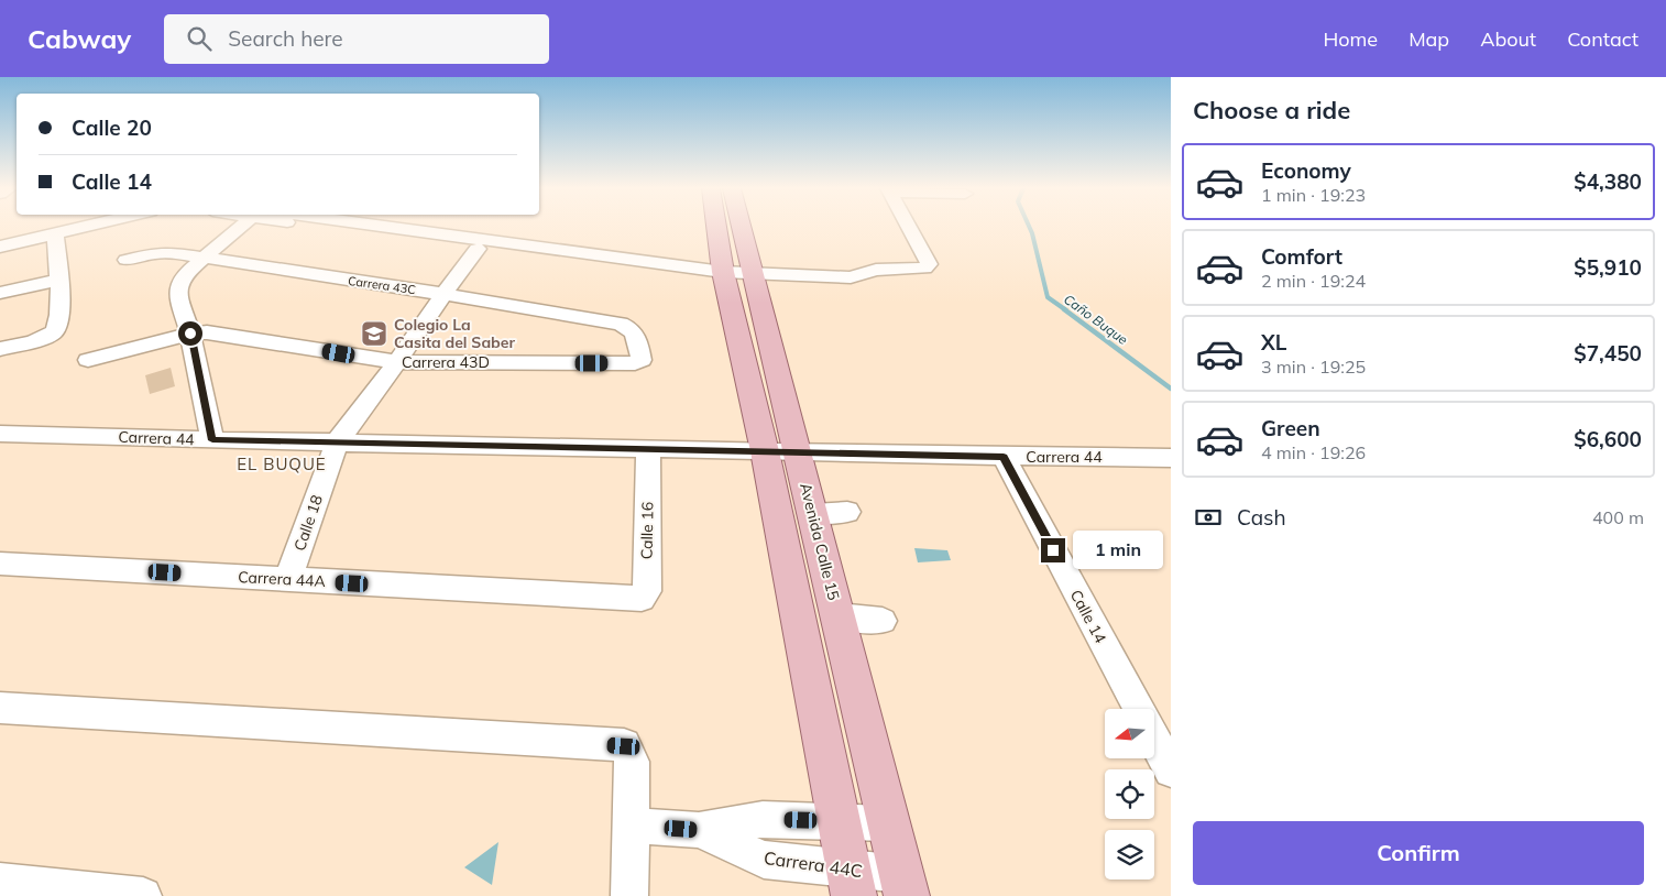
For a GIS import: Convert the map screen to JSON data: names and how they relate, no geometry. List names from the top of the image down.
{
  "streets": {
    "main road": ["Avenida Calle 15"],
    "street": [
      "Carrera 43C",
      "Carrera 43D",
      "Carrera 44",
      "Calle 18",
      "Calle 16",
      "Carrera 44A",
      "Calle 14",
      "Carrera 44C"
    ]
  },
  "crossings": [
    ["Carrera 43C", "Carrera 43D"],
    ["Carrera 43C", "Calle 18"],
    ["Carrera 43D", "Calle 18"],
    ["Carrera 44", "Calle 18"],
    ["Carrera 44", "Calle 16"],
    ["Carrera 44", "Avenida Calle 15"],
    ["Carrera 44", "Calle 14"],
    ["Calle 18", "Carrera 44A"],
    ["Calle 16", "Carrera 44A"],
    ["Avenida Calle 15", "Carrera 44C"]
  ],
  "districts": ["EL BUQUE"],
  "water": ["Caño Buque"],
  "places": {
    "school or university": ["Colegio La Casita del Saber"]
  },
  "north": "left",
  "page": {
    "header": "Cabway",
    "search": "Search here",
    "nav": [
      "Home",
      "Map",
      "About",
      "Contact"
    ],
    "heading": "Choose a ride",
    "banner": ["Calle 20", "Calle 14"],
    "list": [
      {
        "name": "Economy",
        "note": "1 min · 19:23",
        "value": "$4,380"
      },
      {
        "name": "Comfort",
        "note": "2 min · 19:24",
        "value": "$5,910"
      },
      {
        "name": "XL",
        "note": "3 min · 19:25",
        "value": "$7,450"
      },
      {
        "name": "Green",
        "note": "4 min · 19:26",
        "value": "$6,600"
      }
    ],
    "pay": ["Cash", "400 m"],
    "bubble": "1 min",
    "buttons": "Confirm"
  }
}
